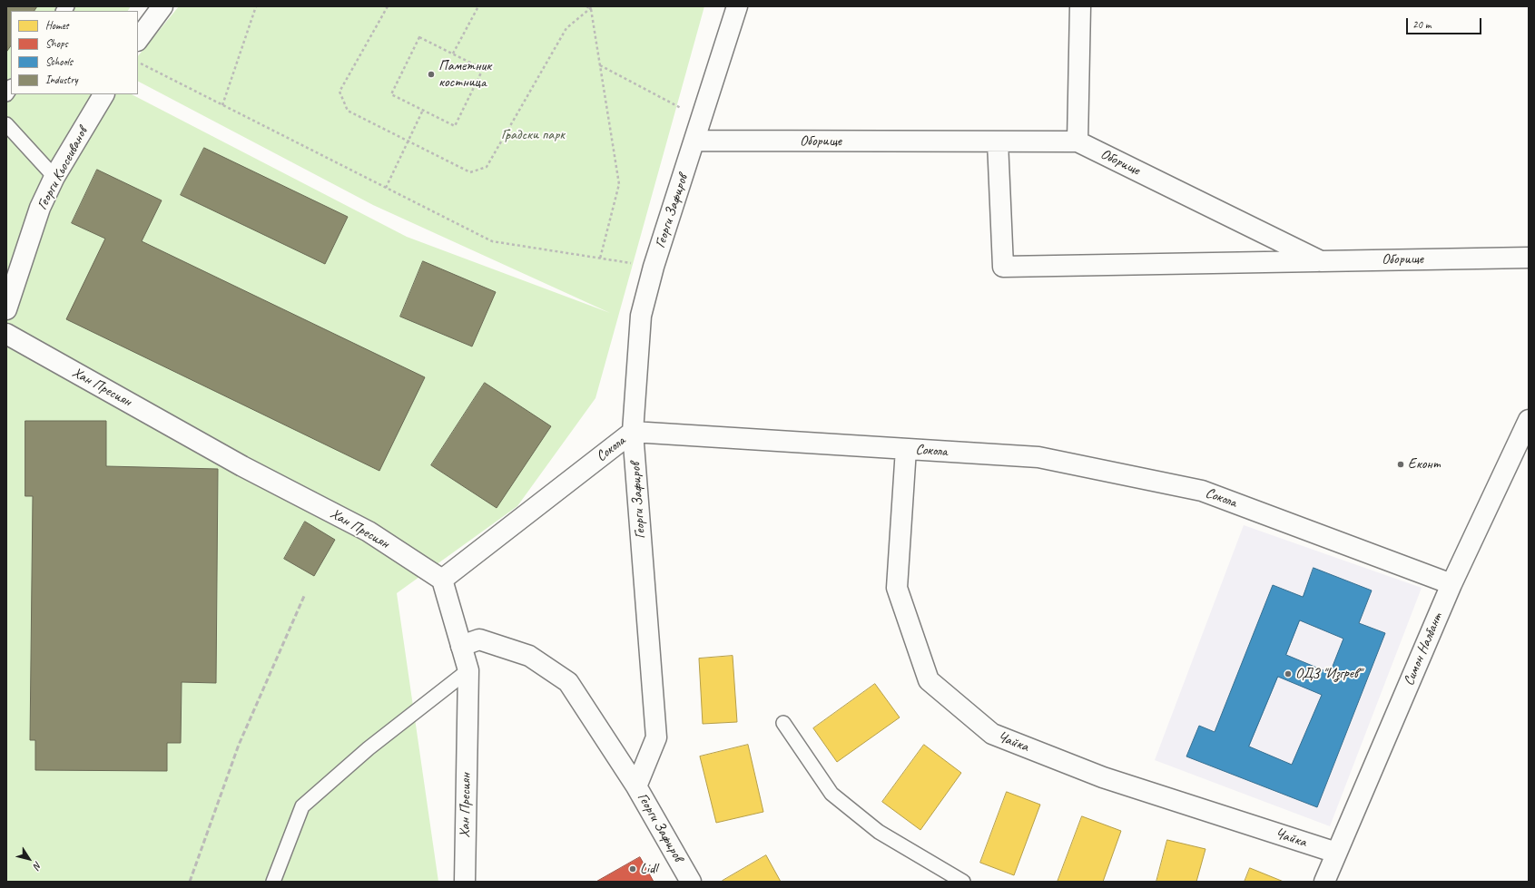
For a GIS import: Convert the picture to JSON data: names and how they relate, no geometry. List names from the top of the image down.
{
  "streets": {
    "street": [
      "Оборище",
      "Георги Кьосеиванов",
      "Георги Зафиров",
      "Хан Пресиян",
      "Сокола",
      "Симон Налбант",
      "Чайка"
    ]
  },
  "crossings": [
    ["Оборище", "Георги Зафиров"],
    ["Георги Зафиров", "Сокола"],
    ["Хан Пресиян", "Сокола"],
    ["Сокола", "Симон Налбант"],
    ["Сокола", "Чайка"],
    ["Симон Налбант", "Чайка"]
  ],
  "parks": ["Градски парк"],
  "places": [
    "Паметник костница",
    "Еконт",
    "ОДЗ \"Изгрев\"",
    "Lidl"
  ],
  "legend": [
    "Homes",
    "Shops",
    "Schools",
    "Industry"
  ],
  "scale_bar": "20 m",
  "north": "bottom right"
}
